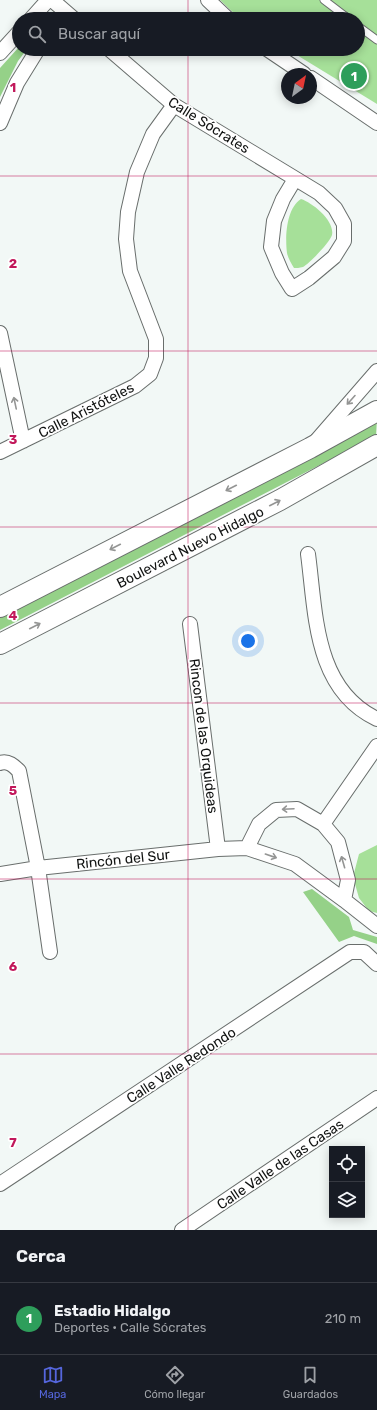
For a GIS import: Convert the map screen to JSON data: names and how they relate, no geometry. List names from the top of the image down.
{
  "streets": {
    "street": [
      "Calle Sócrates",
      "Calle Aristóteles",
      "Boulevard Nuevo Hidalgo",
      "Rincon de las Orquideas",
      "Rincón del Sur",
      "Calle Valle Redondo",
      "Calle Valle de las Casas"
    ]
  },
  "crossings": [
    ["Calle Sócrates", "Calle Aristóteles"],
    ["Rincon de las Orquideas", "Rincón del Sur"]
  ],
  "north": "top right",
  "page": {
    "search": "Buscar aquí",
    "pins": "1",
    "heading": "Cerca",
    "list": [
      {
        "mark": "1",
        "name": "Estadio Hidalgo",
        "note": "Deportes · Calle Sócrates",
        "value": "210 m"
      }
    ],
    "nav": ["Mapa", "Cómo llegar", "Guardados"]
  },
  "grid": {
    "rows": [
      "1",
      "2",
      "3",
      "4",
      "5",
      "6",
      "7"
    ]
  }
}
